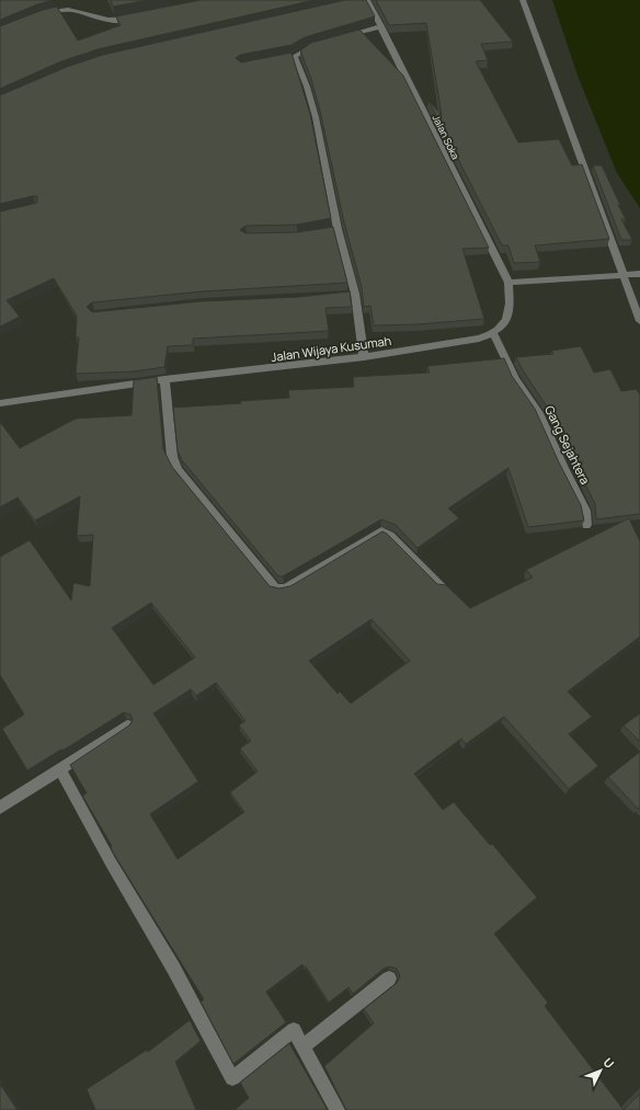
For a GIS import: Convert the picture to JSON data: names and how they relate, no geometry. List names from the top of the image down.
{
  "streets": {
    "street": ["Jalan Soka", "Jalan Wijaya Kusumah", "Gang Sejahtera"]
  },
  "crossings": [
    ["Jalan Wijaya Kusumah", "Gang Sejahtera"]
  ],
  "north": "top right"
}
